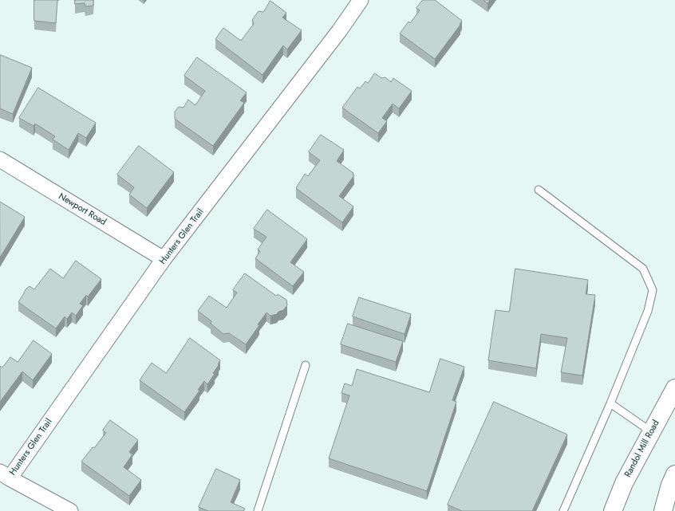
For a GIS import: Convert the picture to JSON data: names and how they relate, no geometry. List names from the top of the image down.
{
  "streets": {
    "main road": ["Randol Mill Road"],
    "street": ["Newport Road", "Hunters Glen Trail"]
  },
  "crossings": [
    ["Newport Road", "Hunters Glen Trail"]
  ]
}
